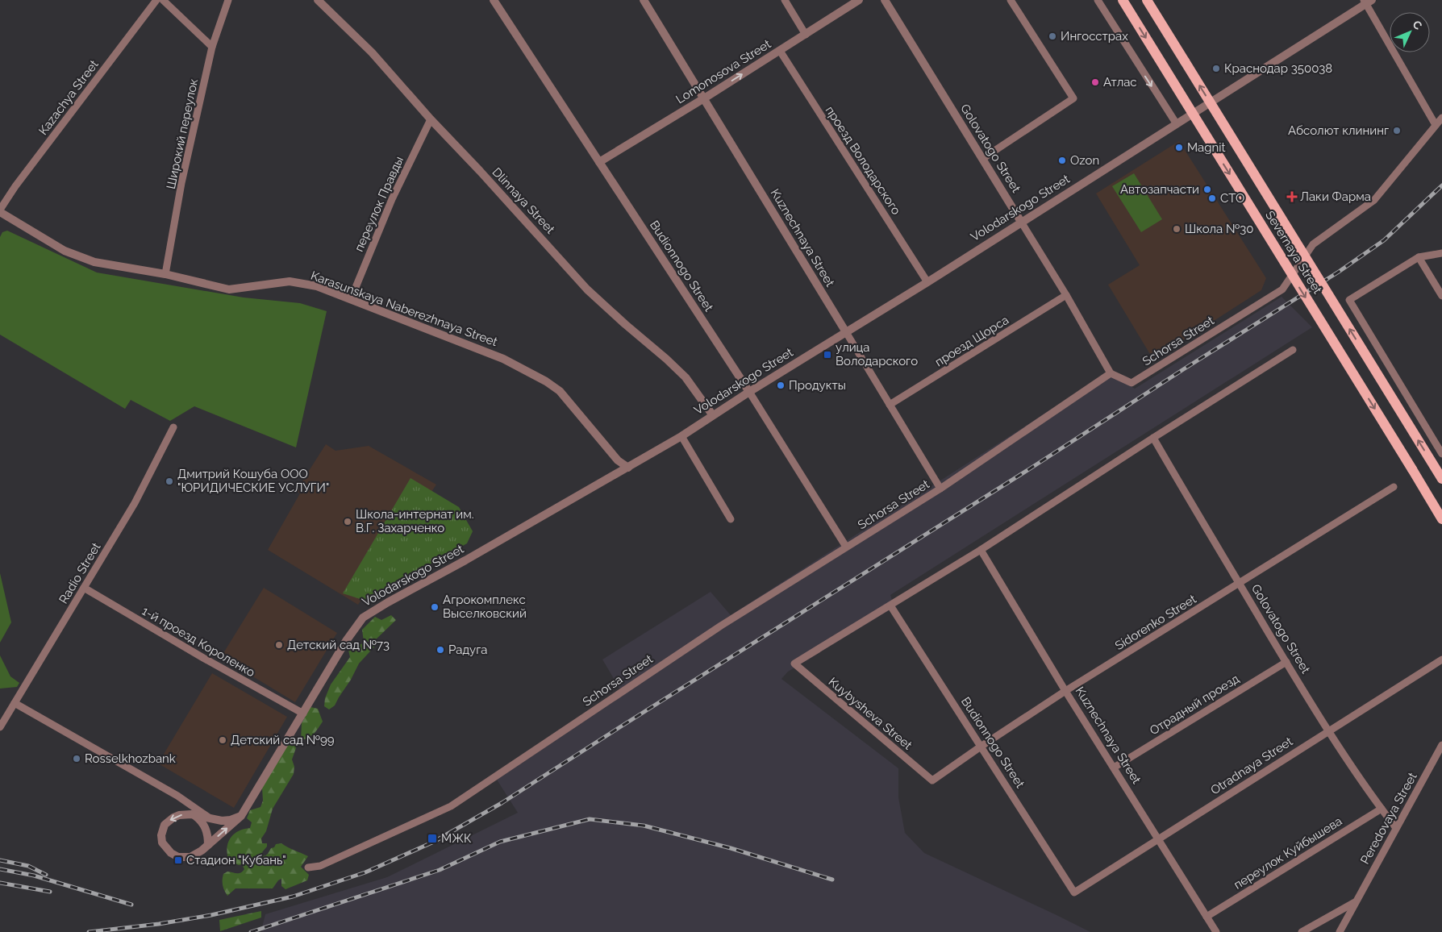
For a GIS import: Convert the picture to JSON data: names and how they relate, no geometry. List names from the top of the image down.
{
  "streets": {
    "main road": ["Severnaya Street"],
    "street": [
      "Lomonosova Street",
      "Kazachya Street",
      "Широкий переулок",
      "Golovatogo Street",
      "проезд Володарского",
      "Dlinnaya Street",
      "переулок Правды",
      "Volodarskogo Street",
      "Kuznechnaya Street",
      "Budionnogo Street",
      "Karasunskaya Naberezhnaya Street",
      "проезд Щорса",
      "Schorsa Street",
      "Radio Street",
      "Sidorenko Street",
      "1-й проезд Короленко",
      "Отрадный проезд",
      "Kuybysheva Street",
      "Otradnaya Street",
      "Peredovaya Street",
      "переулок Куйбышева"
    ]
  },
  "crossings": [
    ["Lomonosova Street", "проезд Володарского"],
    ["Lomonosova Street", "Kuznechnaya Street"],
    ["Lomonosova Street", "Budionnogo Street"],
    ["Kazachya Street", "Karasunskaya Naberezhnaya Street"],
    ["Широкий переулок", "Karasunskaya Naberezhnaya Street"],
    ["Golovatogo Street", "Volodarskogo Street"],
    ["Golovatogo Street", "проезд Щорса"],
    ["Golovatogo Street", "Schorsa Street"],
    ["Golovatogo Street", "Sidorenko Street"],
    ["Golovatogo Street", "Отрадный проезд"],
    ["Golovatogo Street", "Otradnaya Street"],
    ["Golovatogo Street", "Peredovaya Street"],
    ["Golovatogo Street", "переулок Куйбышева"],
    ["проезд Володарского", "Volodarskogo Street"],
    ["Dlinnaya Street", "переулок Правды"],
    ["Dlinnaya Street", "Volodarskogo Street"],
    ["переулок Правды", "Karasunskaya Naberezhnaya Street"],
    ["Volodarskogo Street", "Kuznechnaya Street"],
    ["Volodarskogo Street", "Budionnogo Street"],
    ["Volodarskogo Street", "Karasunskaya Naberezhnaya Street"],
    ["Volodarskogo Street", "1-й проезд Короленко"],
    ["Kuznechnaya Street", "проезд Щорса"],
    ["Kuznechnaya Street", "Schorsa Street"],
    ["Kuznechnaya Street", "Sidorenko Street"],
    ["Kuznechnaya Street", "Отрадный проезд"],
    ["Kuznechnaya Street", "Otradnaya Street"],
    ["Kuznechnaya Street", "переулок Куйбышева"],
    ["Budionnogo Street", "Schorsa Street"],
    ["Budionnogo Street", "Sidorenko Street"],
    ["Budionnogo Street", "Kuybysheva Street"],
    ["Budionnogo Street", "Otradnaya Street"],
    ["Radio Street", "1-й проезд Короленко"],
    ["Sidorenko Street", "Kuybysheva Street"]
  ],
  "places": {
    "other": [
      "Ингосстрах",
      "Краснодар 350038",
      "Атлас",
      "Абсолют клининг",
      "Magnit",
      "Ozon",
      "Автозапчасти",
      "СТО",
      "Школа №30",
      "Продукты",
      "Дмитрий Кошуба ООО \"ЮРИДИЧЕСКИЕ УСЛУГИ\"",
      "Школа-интернат им. В.Г. Захарченко",
      "Агрокомплекс Выселковский",
      "Детский сад №73",
      "Радуга",
      "Детский сад №99",
      "Rosselkhozbank"
    ],
    "health": ["Лаки Фарма"],
    "transit": ["улица Володарского", "МЖК", "Стадион \"Кубань\""]
  },
  "north": "top right"
}
